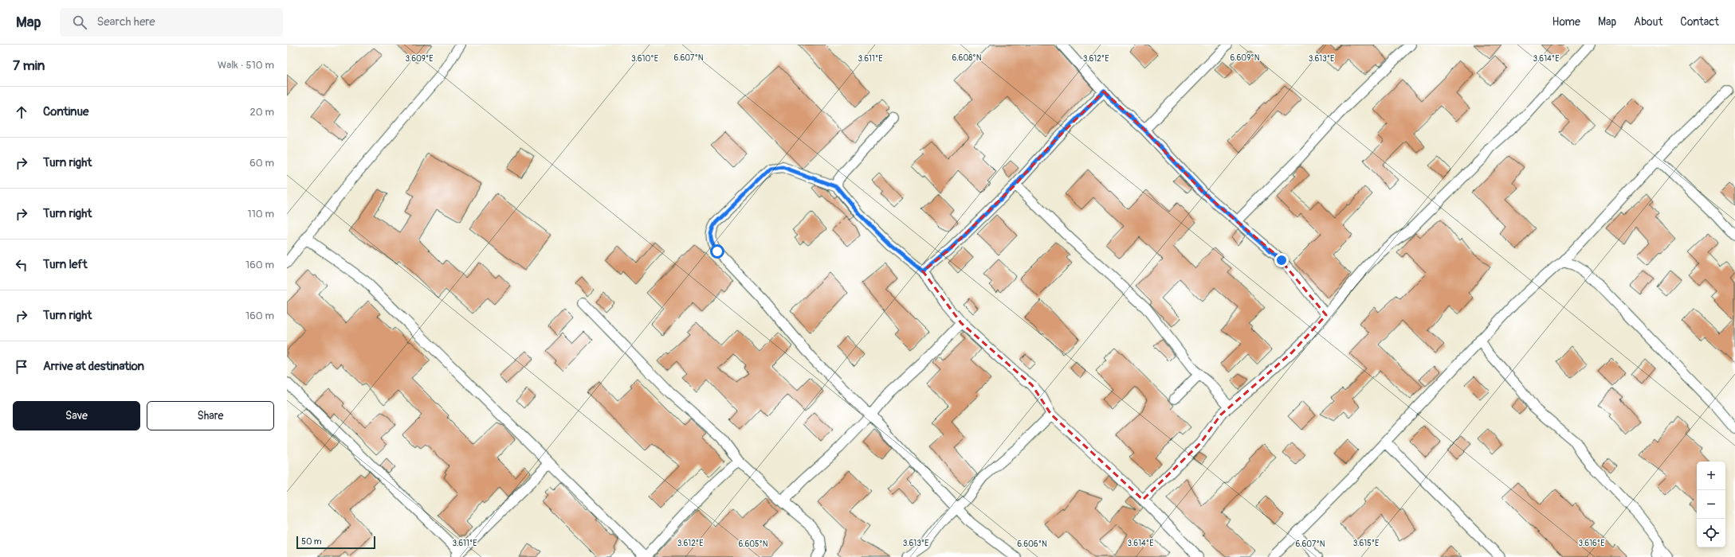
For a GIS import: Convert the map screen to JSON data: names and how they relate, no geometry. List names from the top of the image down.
{
  "scale_bar": "50 m",
  "page": {
    "header": "Map",
    "search": "Search here",
    "nav": [
      "Home",
      "Map",
      "About",
      "Contact"
    ],
    "heading": ["7 min", "Walk · 510 m"],
    "list": [
      ["Continue", "20 m"],
      ["Turn right", "60 m"],
      ["Turn right", "110 m"],
      ["Turn left", "160 m"],
      ["Turn right", "160 m"],
      "Arrive at destination"
    ],
    "buttons": ["Save", "Share"],
    "map_buttons": ["+", "−"],
    "scale": "50 m"
  },
  "coordinates": [
    "6.607°N",
    "6.608°N",
    "6.609°N",
    "3.609°E",
    "3.613°E",
    "3.610°E",
    "3.611°E",
    "3.612°E",
    "3.614°E",
    "3.615°E",
    "3.616°E",
    "6.605°N",
    "6.606°N"
  ]
}
